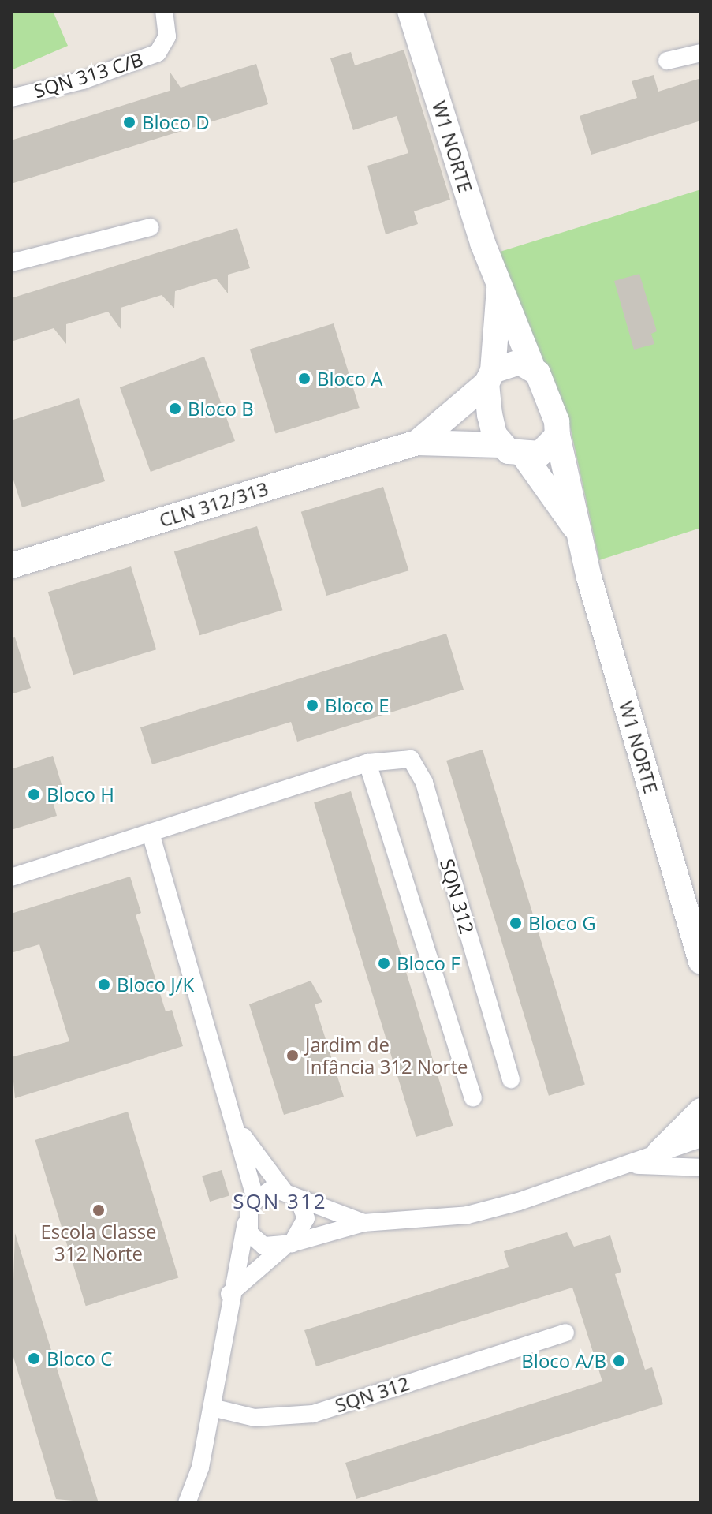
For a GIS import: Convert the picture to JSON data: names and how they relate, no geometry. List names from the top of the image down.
{
  "streets": {
    "street": [
      "SQN 313 C/B",
      "W1 NORTE",
      "CLN 312/313",
      "SQN 312"
    ]
  },
  "crossings": [
    ["W1 NORTE", "CLN 312/313"]
  ],
  "districts": ["SQN 312"],
  "places": [
    "Bloco D",
    "Bloco A",
    "Bloco B",
    "Bloco E",
    "Bloco H",
    "Bloco G",
    "Bloco F",
    "Bloco J/K",
    "Jardim de Infância 312 Norte",
    "Escola Classe 312 Norte",
    "Bloco C",
    "Bloco A/B"
  ]
}
